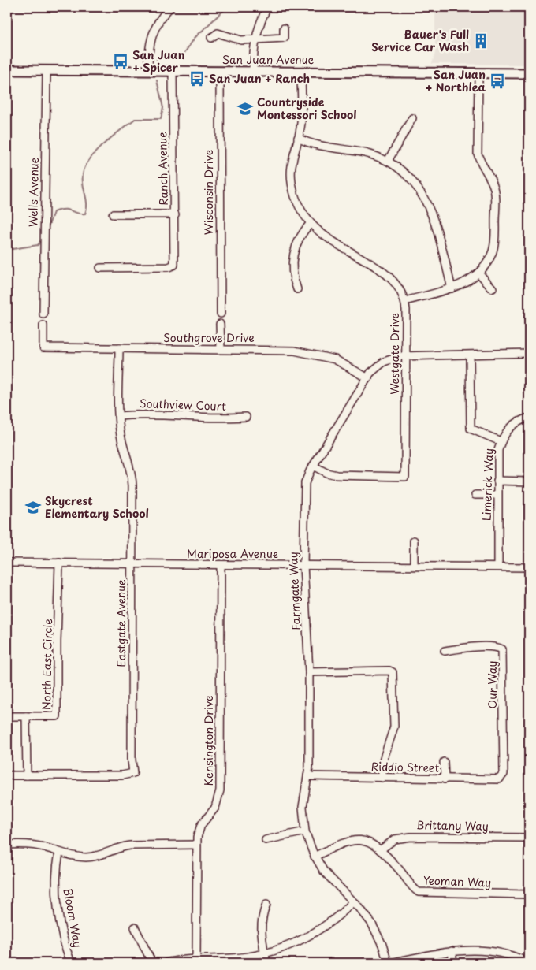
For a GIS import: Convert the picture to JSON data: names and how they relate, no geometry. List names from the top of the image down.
{
  "streets": {
    "main road": ["San Juan Avenue"],
    "street": [
      "Ranch Avenue",
      "Wells Avenue",
      "Wisconsin Drive",
      "Southgrove Drive",
      "Westgate Drive",
      "Southview Court",
      "Limerick Way",
      "Mariposa Avenue",
      "Farmgate Way",
      "Eastgate Avenue",
      "North East Circle",
      "Our Way",
      "Kensington Drive",
      "Riddio Street",
      "Brittany Way",
      "Yeoman Way",
      "Bloom Way"
    ]
  },
  "crossings": [
    ["San Juan Avenue", "Ranch Avenue"],
    ["San Juan Avenue", "Wells Avenue"],
    ["San Juan Avenue", "Wisconsin Drive"],
    ["San Juan Avenue", "Westgate Drive"],
    ["Southgrove Drive", "Farmgate Way"],
    ["Southgrove Drive", "Eastgate Avenue"],
    ["Westgate Drive", "Farmgate Way"],
    ["Southview Court", "Eastgate Avenue"],
    ["Limerick Way", "Mariposa Avenue"],
    ["Mariposa Avenue", "Farmgate Way"],
    ["Mariposa Avenue", "Eastgate Avenue"],
    ["Mariposa Avenue", "North East Circle"],
    ["Mariposa Avenue", "Kensington Drive"],
    ["Farmgate Way", "Riddio Street"],
    ["Farmgate Way", "Yeoman Way"],
    ["Our Way", "Riddio Street"],
    ["Brittany Way", "Yeoman Way"]
  ],
  "places": {
    "building": ["Bauer's Full Service Car Wash"],
    "bus stop": ["San Juan + Spicer", "San Juan + Ranch", "San Juan + Northlea"],
    "school or university": ["Countryside Montessori School", "Skycrest Elementary School"]
  }
}
